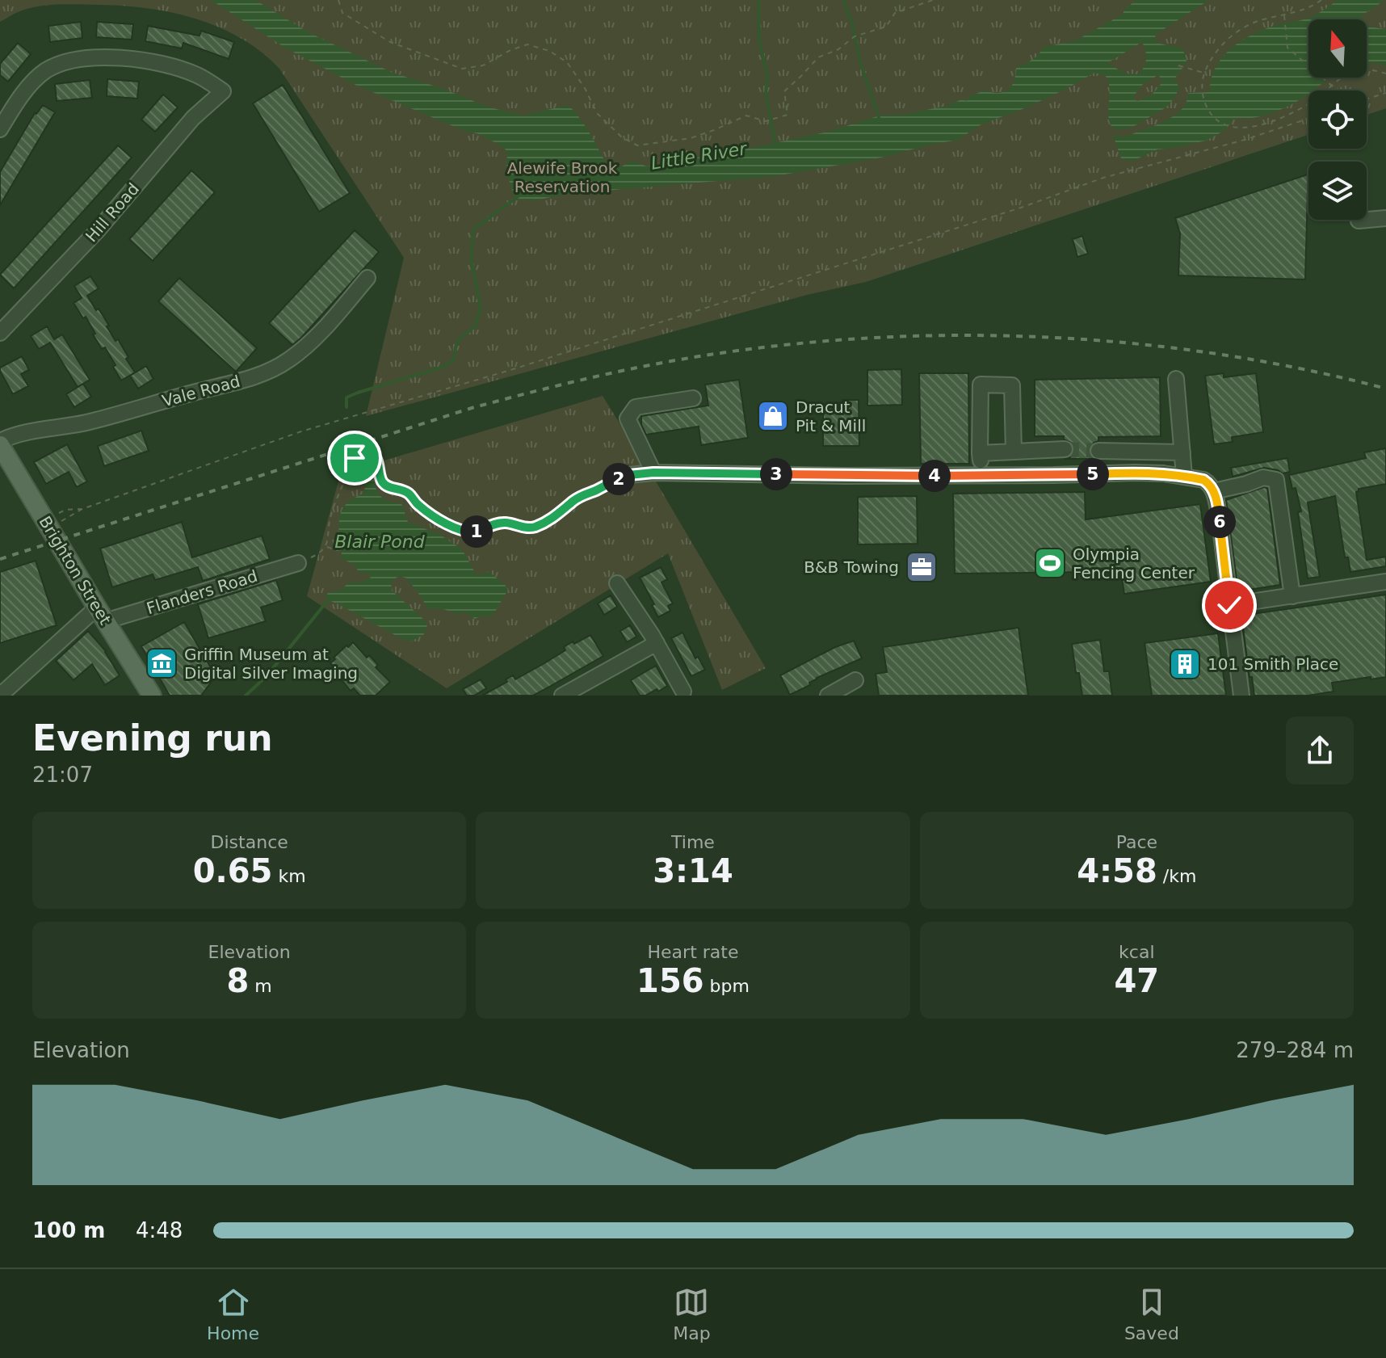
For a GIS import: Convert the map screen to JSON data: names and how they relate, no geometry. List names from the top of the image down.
{
  "streets": {
    "main road": ["Brighton Street"],
    "street": ["Hill Road", "Vale Road", "Flanders Road"]
  },
  "crossings": [
    ["Vale Road", "Brighton Street"],
    ["Brighton Street", "Flanders Road"]
  ],
  "water": ["Little River", "Blair Pond"],
  "parks": ["Alewife Brook Reservation"],
  "places": {
    "shop": ["Dracut Pit & Mill"],
    "sports": ["Olympia Fencing Center"],
    "office": ["B&B Towing"],
    "museum": ["Griffin Museum at Digital Silver Imaging"],
    "building": ["101 Smith Place"]
  },
  "north": "top",
  "page": {
    "pins": [
      "3",
      "5",
      "4",
      "2",
      "6",
      "1"
    ],
    "heading": ["Evening run", "21:07"],
    "stats": [
      ["Distance", "0.65 km"],
      ["Time", "3:14"],
      ["Pace", "4:58 /km"],
      ["Elevation", "8 m"],
      ["Heart rate", "156 bpm"],
      ["kcal", "47"]
    ],
    "chart": ["Elevation", "279–284 m"],
    "list": [
      {
        "name": "100 m",
        "note": "4:48"
      }
    ],
    "tabs": ["Home", "Map", "Saved"]
  }
}
